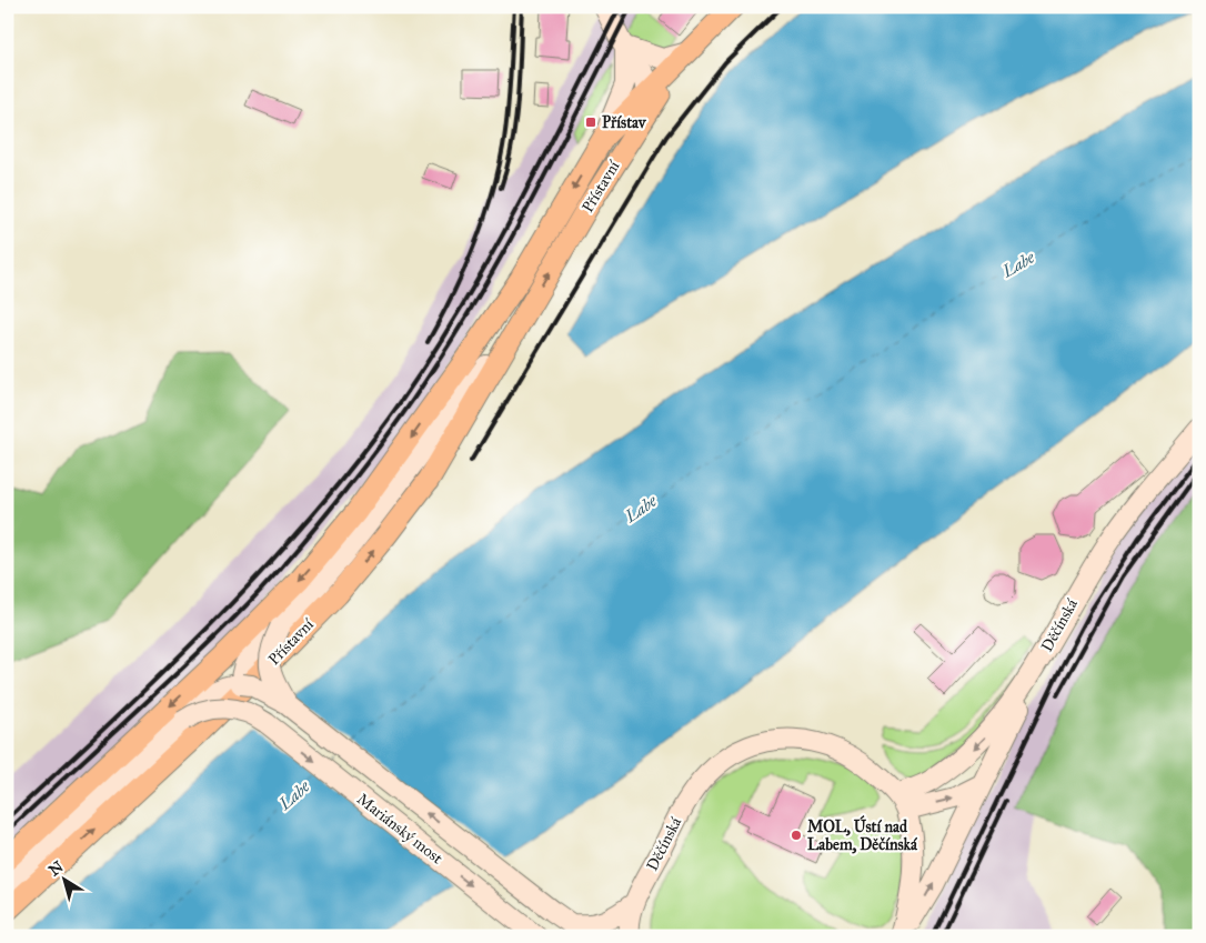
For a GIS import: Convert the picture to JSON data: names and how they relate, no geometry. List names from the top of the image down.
{
  "streets": {
    "main road": ["Přístavní"],
    "street": ["Děčínská", "Mariánský most"]
  },
  "crossings": [
    ["Přístavní", "Mariánský most"],
    ["Děčínská", "Mariánský most"]
  ],
  "water": ["Labe"],
  "places": {
    "transit": ["Přístav"],
    "other": ["MOL, Ústí nad Labem, Děčínská"]
  },
  "north": "top left"
}
